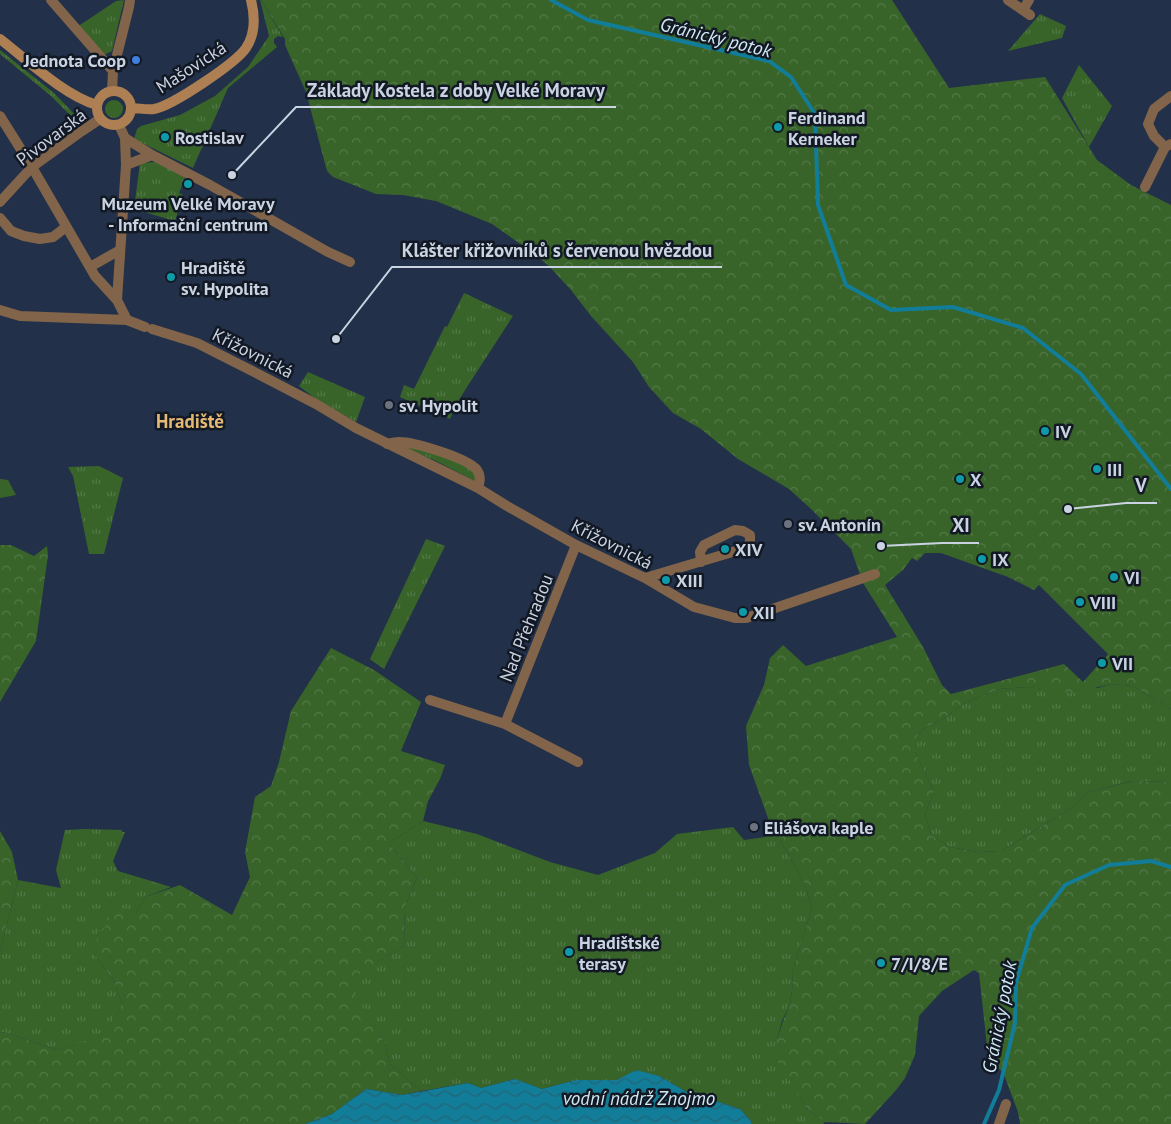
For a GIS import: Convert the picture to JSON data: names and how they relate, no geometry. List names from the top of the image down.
{
  "streets": {
    "street": [
      "Mašovická",
      "Pivovarská",
      "Křížovnická",
      "Nad Přehradou"
    ]
  },
  "crossings": [
    ["Mašovická", "Pivovarská"],
    ["Křížovnická", "Nad Přehradou"]
  ],
  "districts": ["Hradiště"],
  "water": ["Gránický potok", "vodní nádrž Znojmo"],
  "places": [
    "Jednota Coop",
    "Ferdinand Kerneker",
    "Rostislav",
    "Základy Kostela z doby Velké Moravy",
    "Muzeum Velké Moravy - Informační centrum",
    "Hradiště sv. Hypolita",
    "Klášter křižovníků s červenou hvězdou",
    "sv. Hypolit",
    "IV",
    "III",
    "X",
    "V",
    "sv. Antonín",
    "XI",
    "XIV",
    "IX",
    "VI",
    "XIII",
    "VIII",
    "XII",
    "VII",
    "Eliášova kaple",
    "Hradištské terasy",
    "7/I/8/E"
  ]
}
